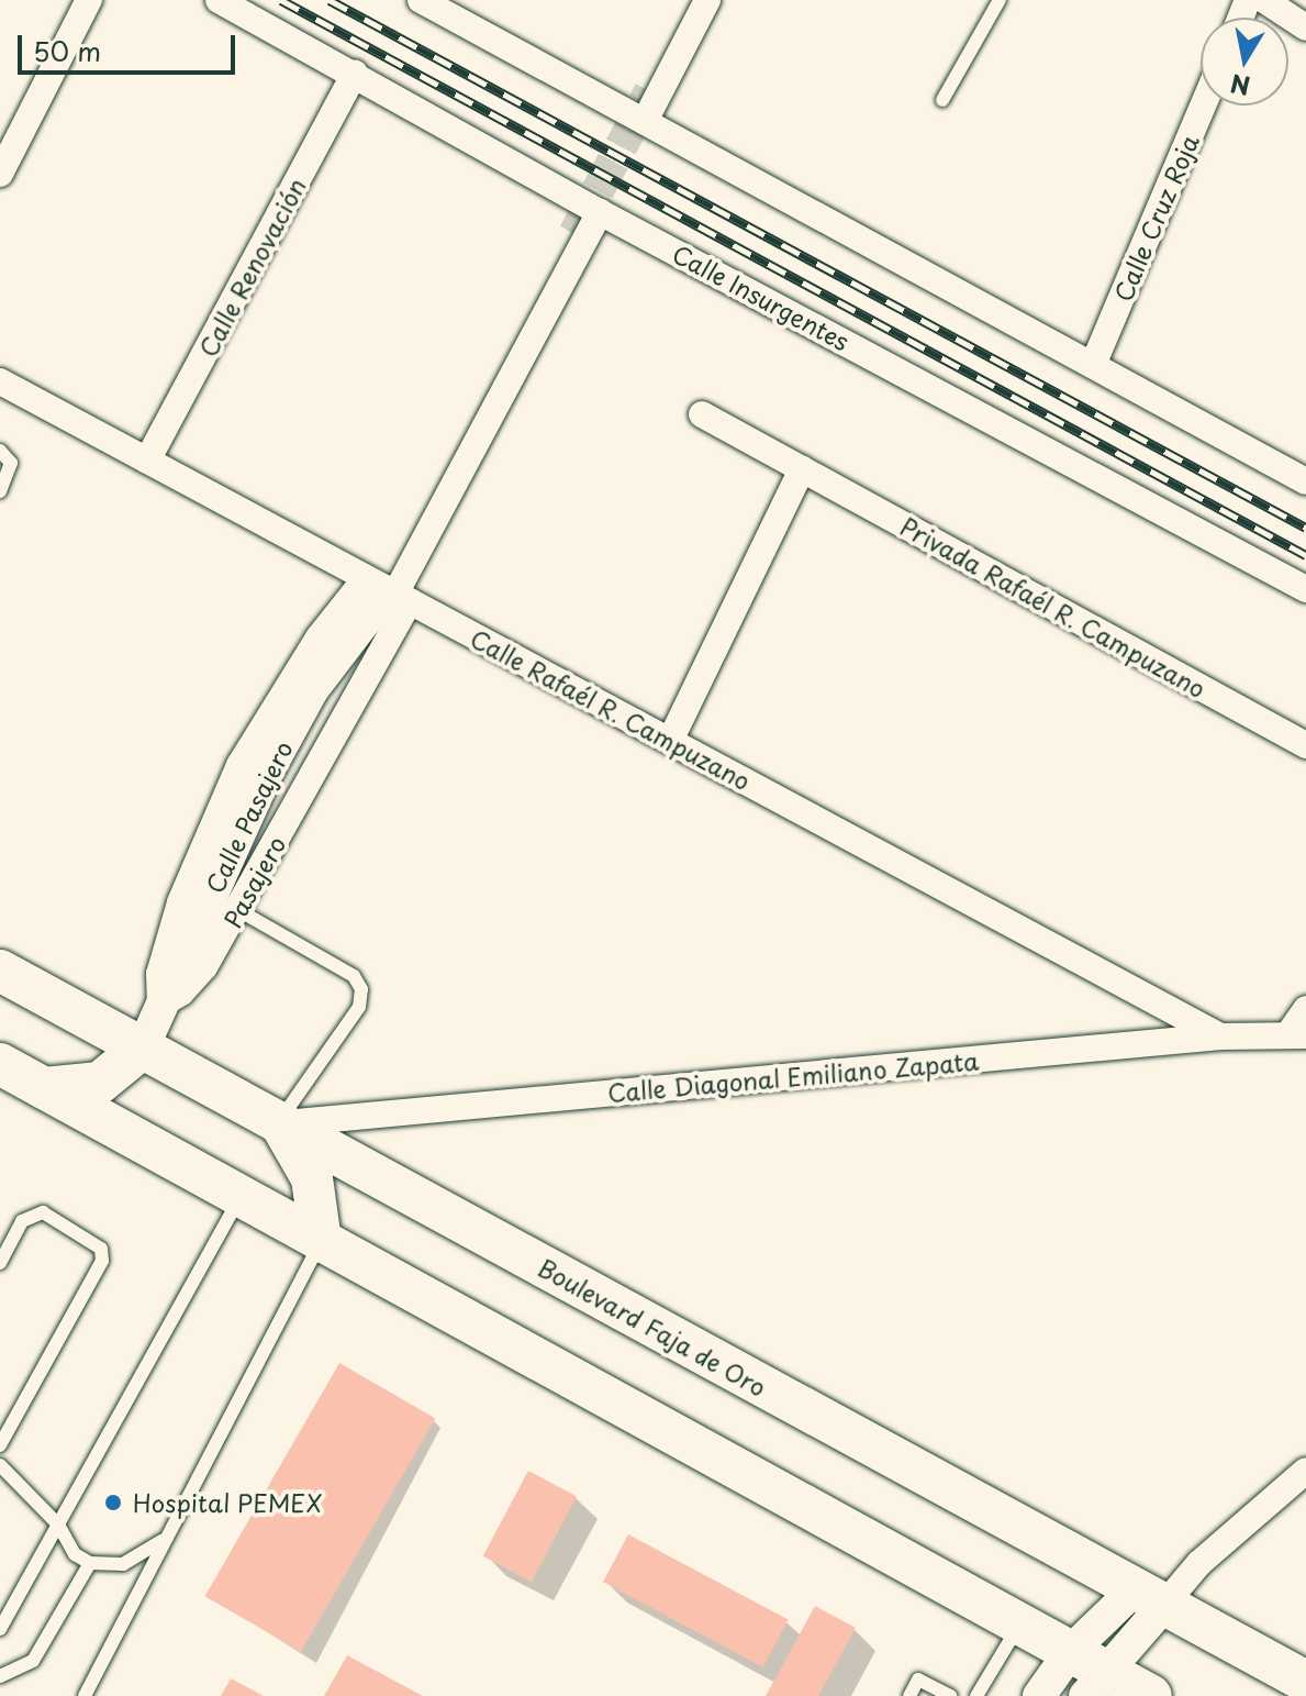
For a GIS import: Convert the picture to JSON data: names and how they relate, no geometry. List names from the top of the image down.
{
  "streets": {
    "main road": ["Boulevard Faja de Oro"],
    "street": [
      "Calle Cruz Roja",
      "Calle Renovación",
      "Calle Insurgentes",
      "Privada Rafaél R. Campuzano",
      "Calle Rafaél R. Campuzano",
      "Calle Pasajero",
      "Pasajero",
      "Calle Diagonal Emiliano Zapata"
    ]
  },
  "crossings": [
    ["Calle Renovación", "Calle Insurgentes"],
    ["Calle Renovación", "Calle Rafaél R. Campuzano"],
    ["Calle Insurgentes", "Calle Pasajero"],
    ["Calle Rafaél R. Campuzano", "Calle Pasajero"],
    ["Calle Rafaél R. Campuzano", "Pasajero"],
    ["Calle Rafaél R. Campuzano", "Calle Diagonal Emiliano Zapata"],
    ["Calle Pasajero", "Pasajero"],
    ["Calle Pasajero", "Boulevard Faja de Oro"],
    ["Calle Diagonal Emiliano Zapata", "Boulevard Faja de Oro"]
  ],
  "places": ["Hospital PEMEX"],
  "scale_bar": "50 m",
  "north": "bottom"
}
